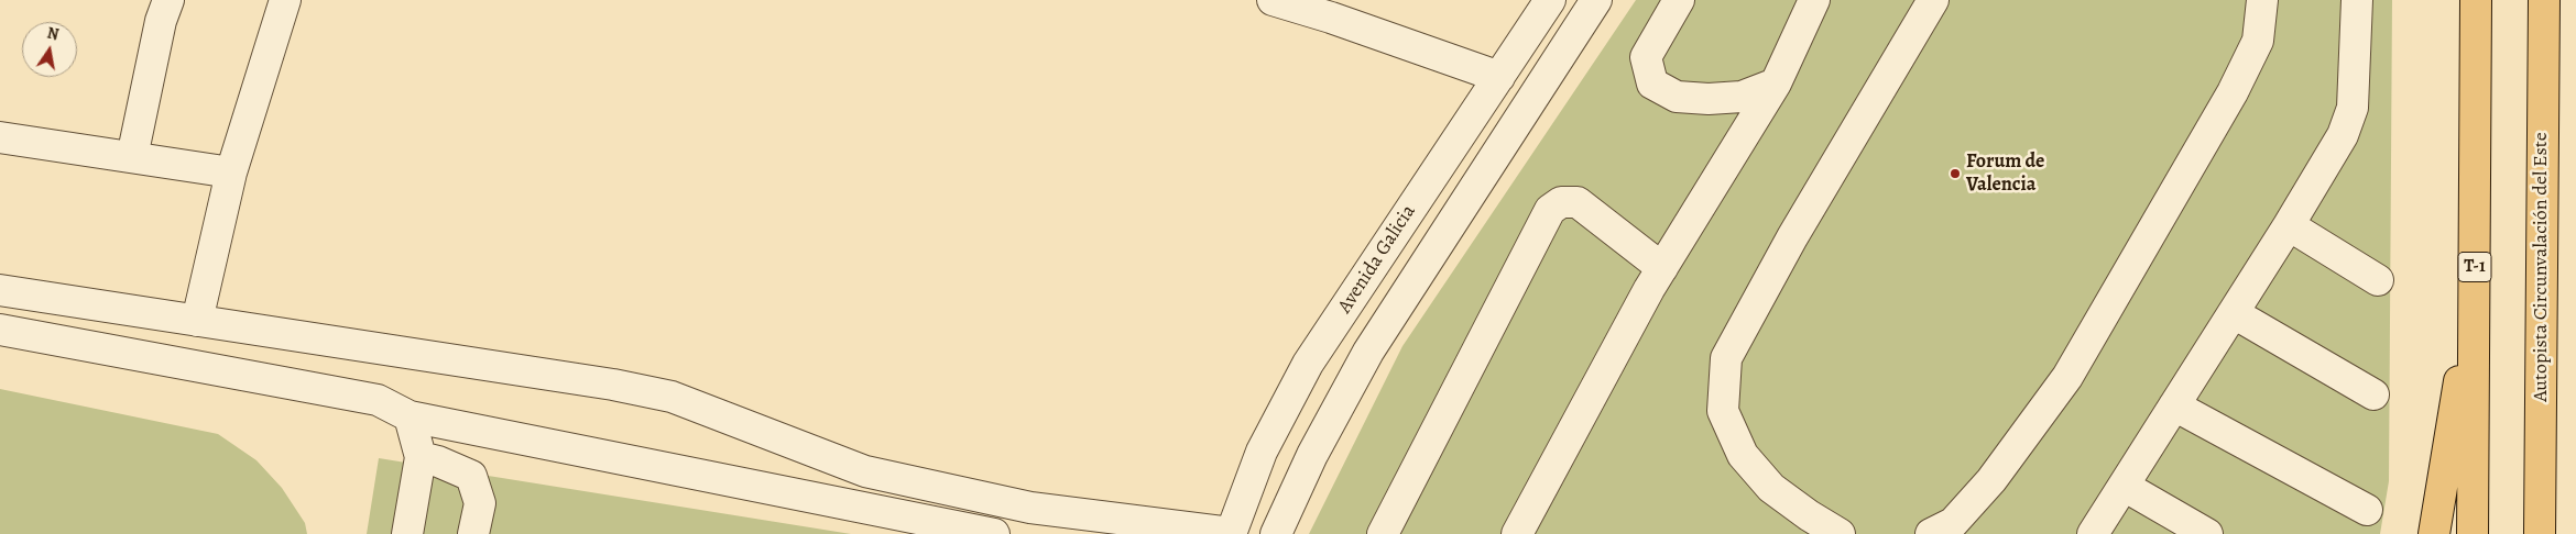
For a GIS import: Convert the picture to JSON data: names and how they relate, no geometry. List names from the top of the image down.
{
  "streets": {
    "highway": ["T-1", "Autopista Circunvalación del Este"],
    "street": ["Avenida Galicia"]
  },
  "places": ["Forum de Valencia"],
  "north": "top"
}
